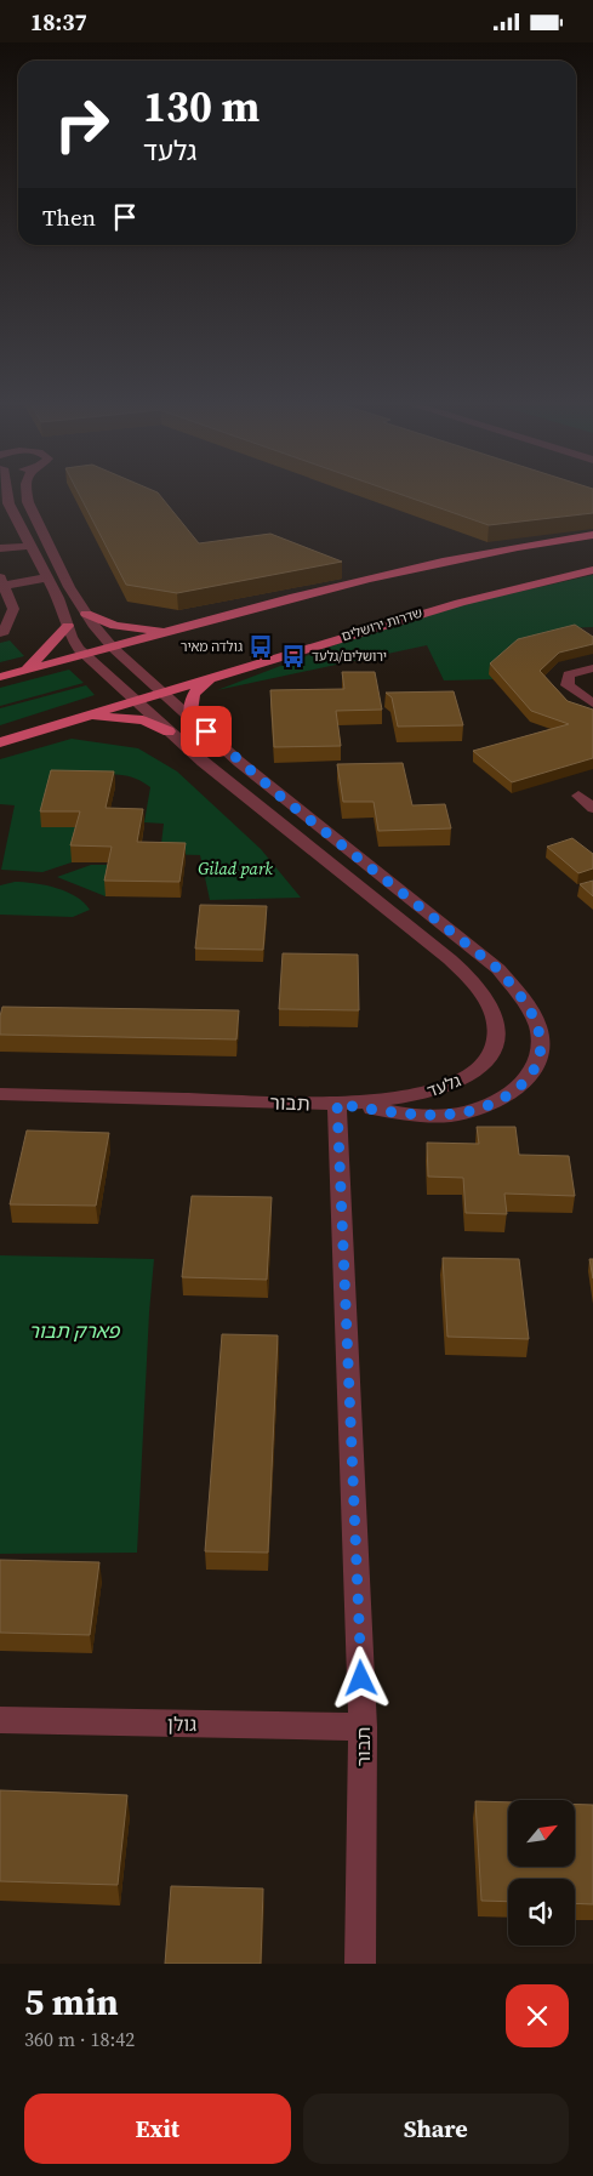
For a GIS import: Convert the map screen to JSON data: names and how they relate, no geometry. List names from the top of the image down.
{
  "streets": {
    "main road": ["שדרות ירושלים"],
    "street": ["גלעד", "תבור", "גולן"]
  },
  "crossings": [
    ["שדרות ירושלים", "גלעד"],
    ["גלעד", "תבור"],
    ["תבור", "גולן"]
  ],
  "parks": ["Gilad park", "פארק תבור"],
  "places": {
    "bus stop": ["גולדה מאיר", "ירושלים/גלעד"]
  },
  "north": "top right",
  "page": {
    "status": "18:37",
    "turn": ["130 m", "גלעד"],
    "then": "Then",
    "heading": ["5 min", "360 m · 18:42"],
    "buttons": ["Exit", "Share"]
  }
}
